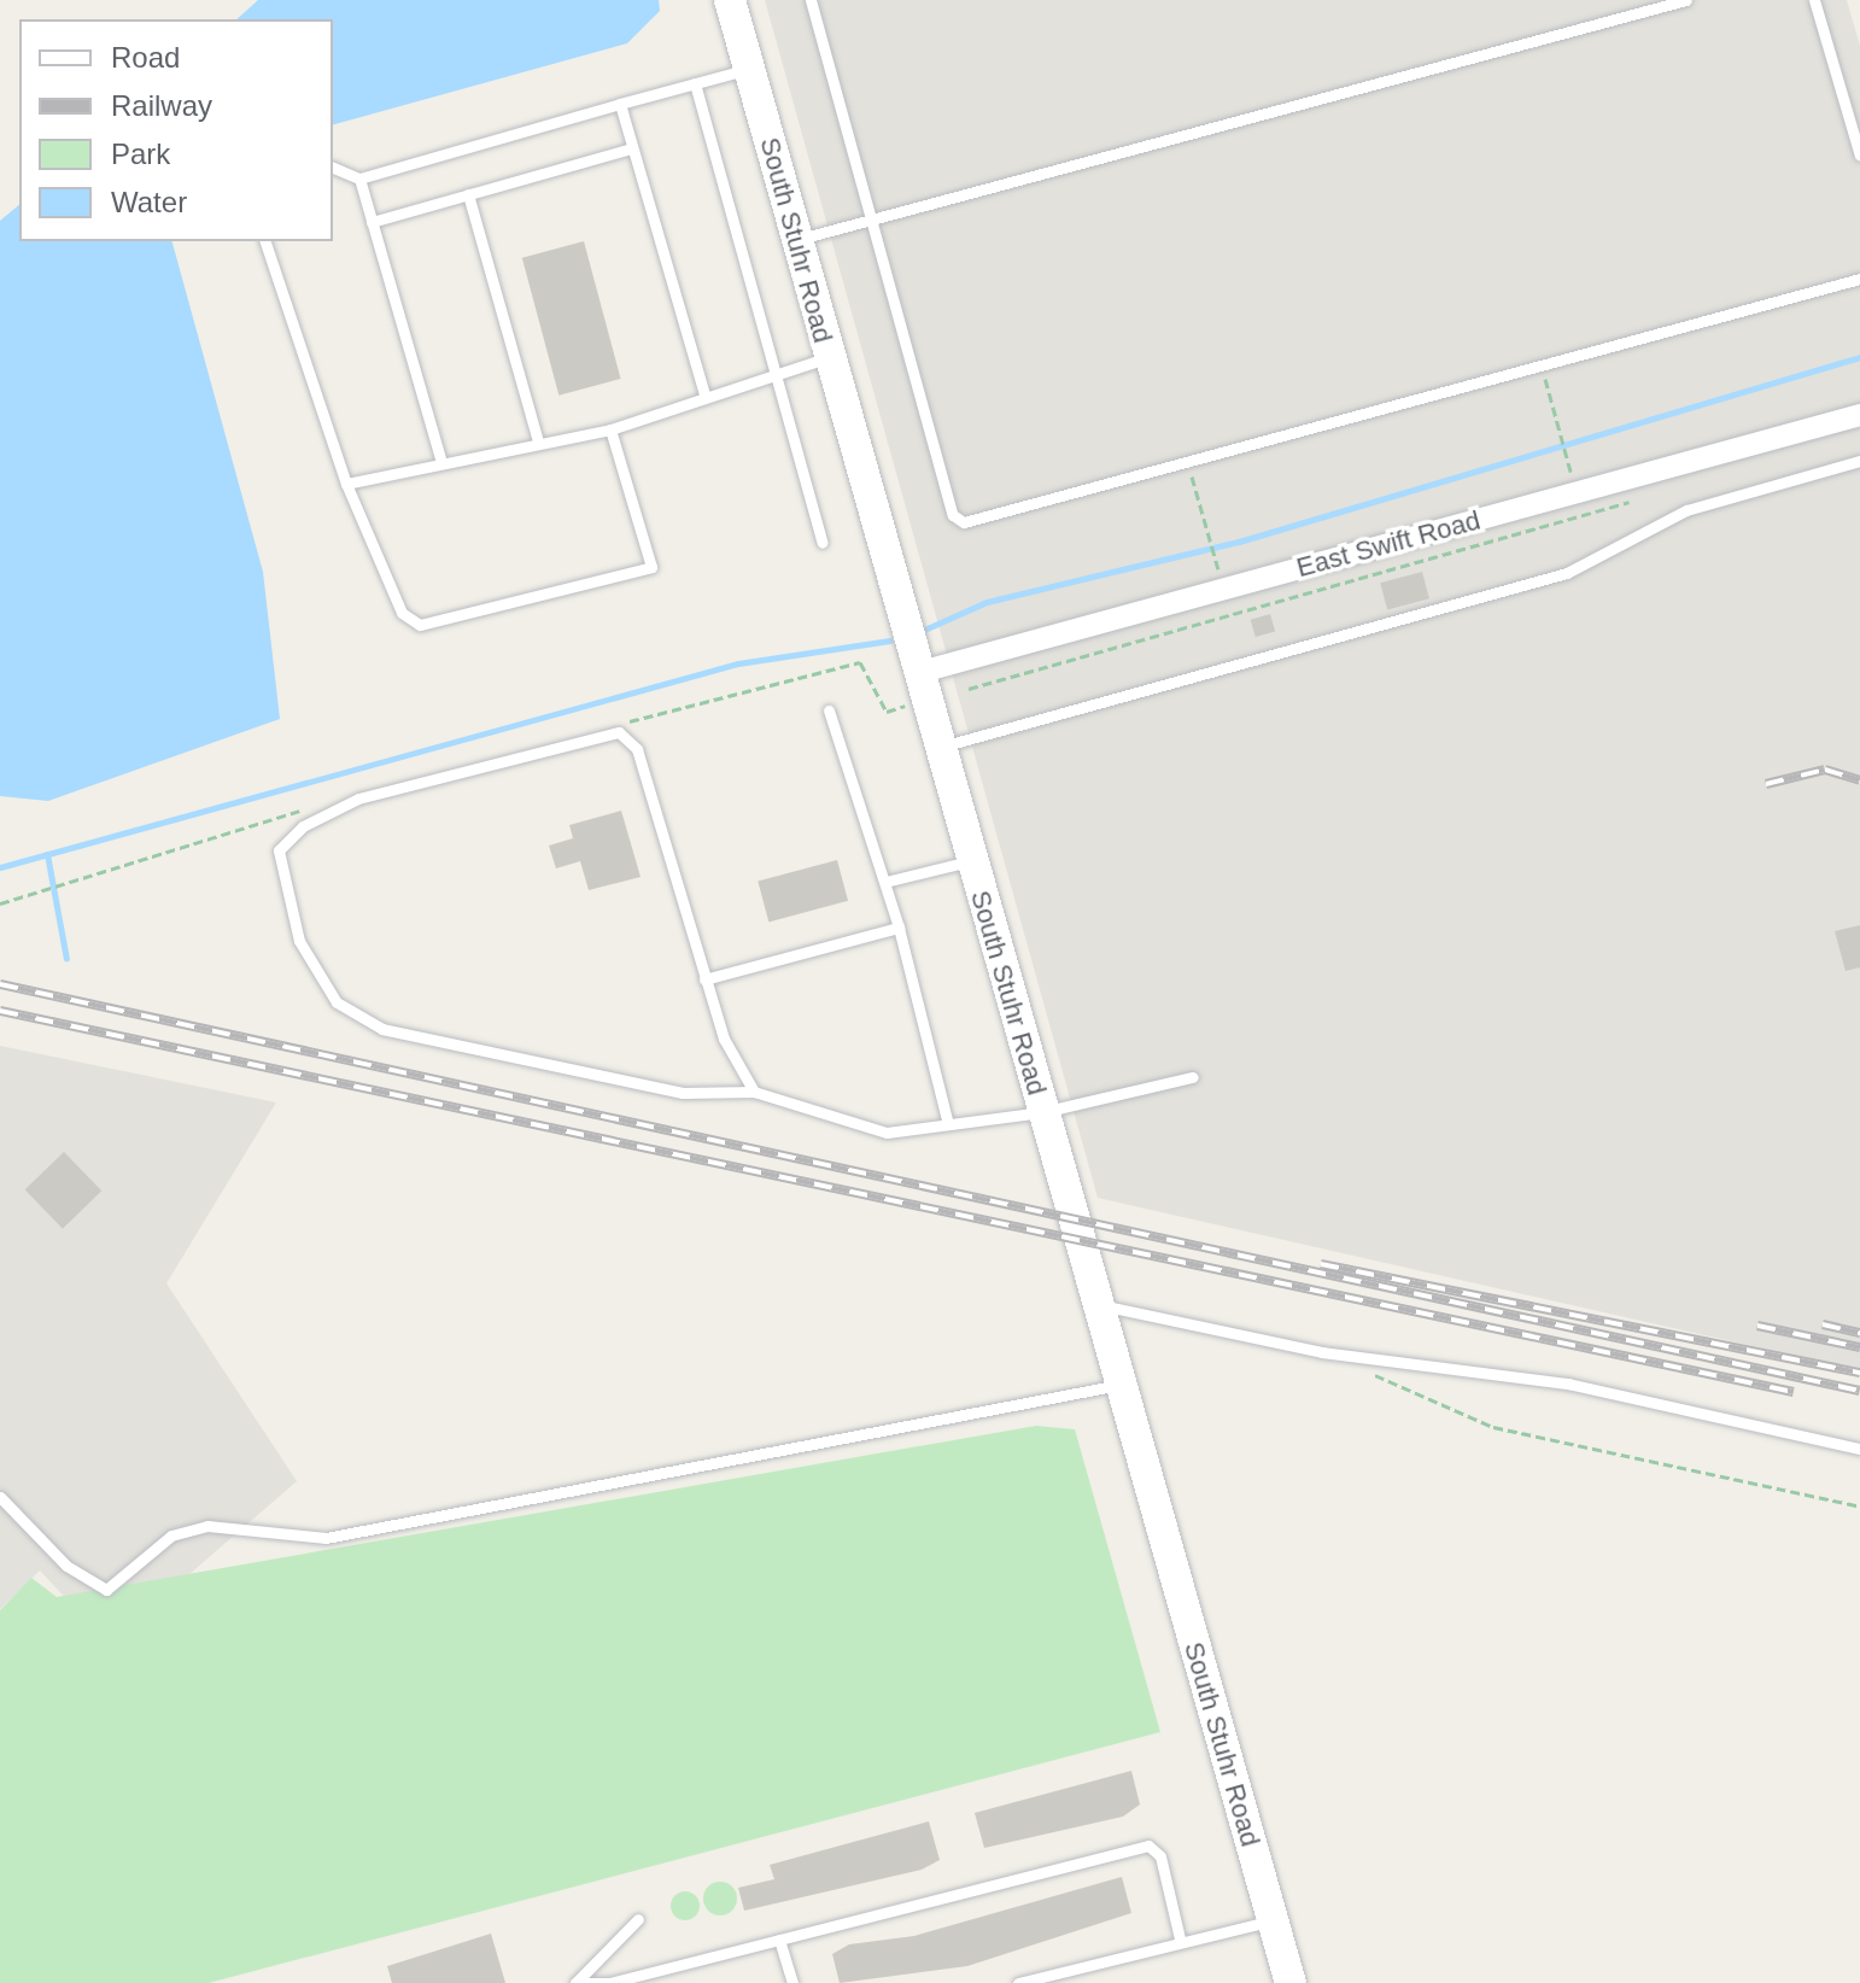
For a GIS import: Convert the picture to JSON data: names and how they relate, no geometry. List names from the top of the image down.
{
  "streets": {
    "main road": ["South Stuhr Road"],
    "street": ["East Swift Road"]
  },
  "crossings": [
    ["South Stuhr Road", "East Swift Road"]
  ],
  "legend": [
    "Road",
    "Railway",
    "Park",
    "Water"
  ]
}
